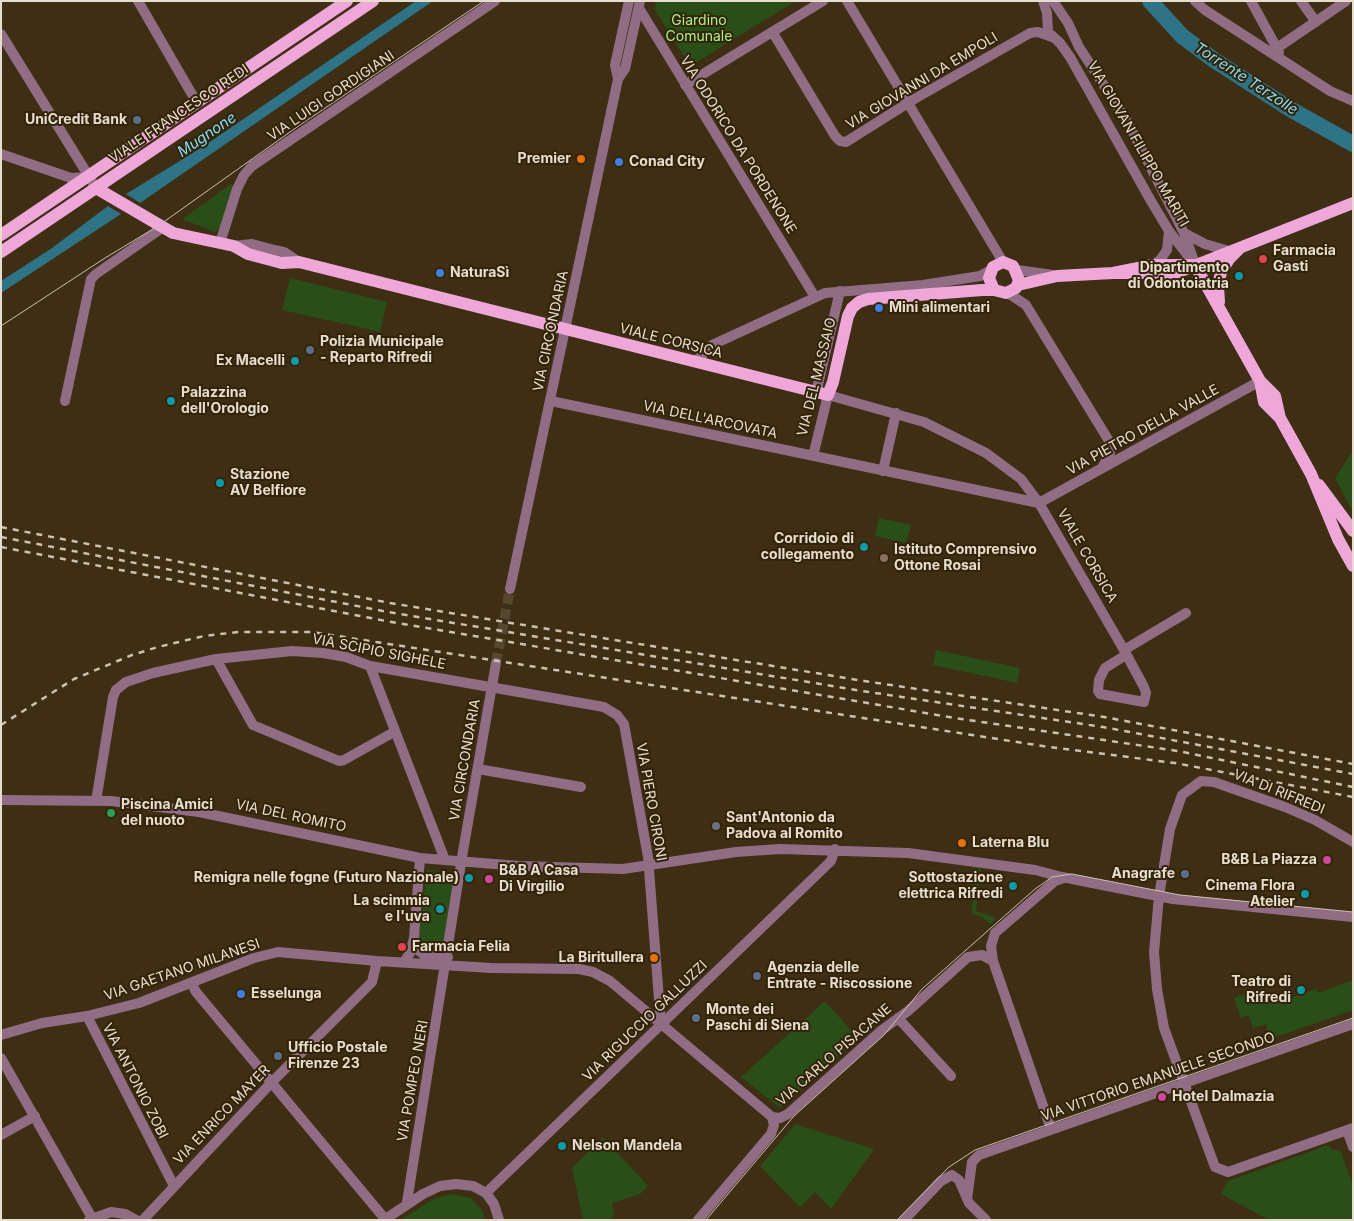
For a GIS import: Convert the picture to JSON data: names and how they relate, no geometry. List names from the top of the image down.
{
  "streets": {
    "main road": [
      "VIALE FRANCESCO REDI",
      "VIA GIOVAN FILIPPO MARITI",
      "VIALE CORSICA",
      "VIA DEL MASSAIO"
    ],
    "street": [
      "VIA GIOVANNI DA EMPOLI",
      "VIA LUIGI GORDIGIANI",
      "VIA ODORICO DA PORDENONE",
      "VIA CIRCONDARIA",
      "VIA DELL'ARCOVATA",
      "VIA PIETRO DELLA VALLE",
      "VIA SCIPIO SIGHELE",
      "VIA DI RIFREDI",
      "VIA PIERO CIRONI",
      "VIA DEL ROMITO",
      "VIA GAETANO MILANESI",
      "VIA RIGUCCIO GALLUZZI",
      "VIA CARLO PISACANE",
      "VIA VITTORIO EMANUELE SECONDO",
      "VIA ANTONIO ZOBI",
      "VIA POMPEO NERI",
      "VIA ENRICO MAYER"
    ]
  },
  "crossings": [
    ["VIA GIOVANNI DA EMPOLI", "VIA GIOVAN FILIPPO MARITI"],
    ["VIA LUIGI GORDIGIANI", "VIALE CORSICA"],
    ["VIALE FRANCESCO REDI", "VIALE CORSICA"],
    ["VIA GIOVAN FILIPPO MARITI", "VIA PIETRO DELLA VALLE"],
    ["VIA ODORICO DA PORDENONE", "VIA CIRCONDARIA"],
    ["VIA CIRCONDARIA", "VIALE CORSICA"],
    ["VIA CIRCONDARIA", "VIA DELL'ARCOVATA"],
    ["VIA CIRCONDARIA", "VIA SCIPIO SIGHELE"],
    ["VIA CIRCONDARIA", "VIA PIERO CIRONI"],
    ["VIA CIRCONDARIA", "VIA DEL ROMITO"],
    ["VIA CIRCONDARIA", "VIA GAETANO MILANESI"],
    ["VIA CIRCONDARIA", "VIA POMPEO NERI"],
    ["VIALE CORSICA", "VIA DEL MASSAIO"],
    ["VIALE CORSICA", "VIA DELL'ARCOVATA"],
    ["VIALE CORSICA", "VIA PIETRO DELLA VALLE"],
    ["VIA DEL MASSAIO", "VIA DELL'ARCOVATA"],
    ["VIA DELL'ARCOVATA", "VIA PIETRO DELLA VALLE"],
    ["VIA SCIPIO SIGHELE", "VIA PIERO CIRONI"],
    ["VIA SCIPIO SIGHELE", "VIA DEL ROMITO"],
    ["VIA DI RIFREDI", "VIA DEL ROMITO"],
    ["VIA PIERO CIRONI", "VIA DEL ROMITO"],
    ["VIA PIERO CIRONI", "VIA RIGUCCIO GALLUZZI"],
    ["VIA DEL ROMITO", "VIA RIGUCCIO GALLUZZI"],
    ["VIA GAETANO MILANESI", "VIA ANTONIO ZOBI"],
    ["VIA GAETANO MILANESI", "VIA POMPEO NERI"],
    ["VIA GAETANO MILANESI", "VIA ENRICO MAYER"],
    ["VIA ANTONIO ZOBI", "VIA ENRICO MAYER"]
  ],
  "water": ["Torrente Terzolle", "Mugnone"],
  "parks": ["Giardino Comunale"],
  "places": [
    "UniCredit Bank",
    "Premier",
    "Conad City",
    "Farmacia Gasti",
    "NaturaSì",
    "Dipartimento di Odontoiatria",
    "Mini alimentari",
    "Polizia Municipale - Reparto Rifredi",
    "Ex Macelli",
    "Palazzina dell'Orologio",
    "Stazione AV Belfiore",
    "Corridoio di collegamento",
    "Istituto Comprensivo Ottone Rosai",
    "Piscina Amici del nuoto",
    "Sant'Antonio da Padova al Romito",
    "Laterna Blu",
    "B&B La Piazza",
    "Anagrafe",
    "Remigra nelle fogne (Futuro Nazionale)",
    "B&B A Casa Di Virgilio",
    "Sottostazione elettrica Rifredi",
    "Cinema Flora Atelier",
    "La scimmia e l'uva",
    "Farmacia Felia",
    "La Biritullera",
    "Agenzia delle Entrate - Riscossione",
    "Teatro di Rifredi",
    "Esselunga",
    "Monte dei Paschi di Siena",
    "Ufficio Postale Firenze 23",
    "Hotel Dalmazia",
    "Nelson Mandela"
  ]
}
